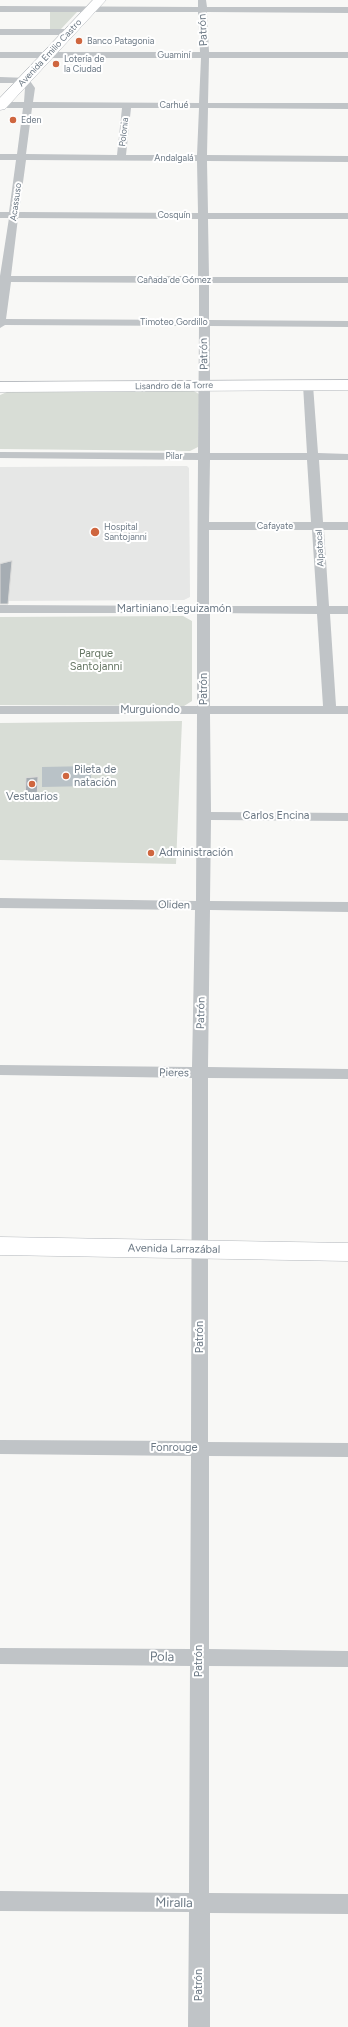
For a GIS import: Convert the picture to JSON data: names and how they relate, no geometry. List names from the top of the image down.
{
  "streets": {
    "street": [
      "Patrón",
      "Avenida Emilio Castro",
      "Guaminí",
      "Carhué",
      "Polonia",
      "Andalgalá",
      "Acassuso",
      "Cosquín",
      "Cañada de Gómez",
      "Timoteo Gordillo",
      "Lisandro de la Torre",
      "Pilar",
      "Cafayate",
      "Alpatacal",
      "Martiniano Leguizamón",
      "Murguiondo",
      "Carlos Encina",
      "Oliden",
      "Pieres",
      "Avenida Larrazábal",
      "Fonrouge",
      "Pola",
      "Miralla"
    ]
  },
  "crossings": [
    ["Patrón", "Guaminí"],
    ["Patrón", "Carhué"],
    ["Patrón", "Andalgalá"],
    ["Patrón", "Cosquín"],
    ["Patrón", "Cañada de Gómez"],
    ["Patrón", "Timoteo Gordillo"],
    ["Patrón", "Lisandro de la Torre"],
    ["Patrón", "Pilar"],
    ["Patrón", "Cafayate"],
    ["Patrón", "Martiniano Leguizamón"],
    ["Patrón", "Murguiondo"],
    ["Patrón", "Carlos Encina"],
    ["Patrón", "Oliden"],
    ["Patrón", "Pieres"],
    ["Patrón", "Avenida Larrazábal"],
    ["Patrón", "Fonrouge"],
    ["Patrón", "Pola"],
    ["Patrón", "Miralla"],
    ["Avenida Emilio Castro", "Guaminí"],
    ["Avenida Emilio Castro", "Carhué"],
    ["Avenida Emilio Castro", "Acassuso"],
    ["Carhué", "Polonia"],
    ["Carhué", "Acassuso"],
    ["Polonia", "Andalgalá"],
    ["Andalgalá", "Acassuso"],
    ["Acassuso", "Cosquín"],
    ["Acassuso", "Cañada de Gómez"],
    ["Acassuso", "Timoteo Gordillo"],
    ["Lisandro de la Torre", "Alpatacal"],
    ["Pilar", "Alpatacal"],
    ["Cafayate", "Alpatacal"],
    ["Alpatacal", "Martiniano Leguizamón"],
    ["Alpatacal", "Murguiondo"]
  ],
  "parks": ["Parque Santojanni"],
  "places": [
    "Banco Patagonia",
    "Lotería de la Ciudad",
    "Eden",
    "Hospital Santojanni",
    "Pileta de natación",
    "Vestuarios",
    "Administración"
  ]
}
